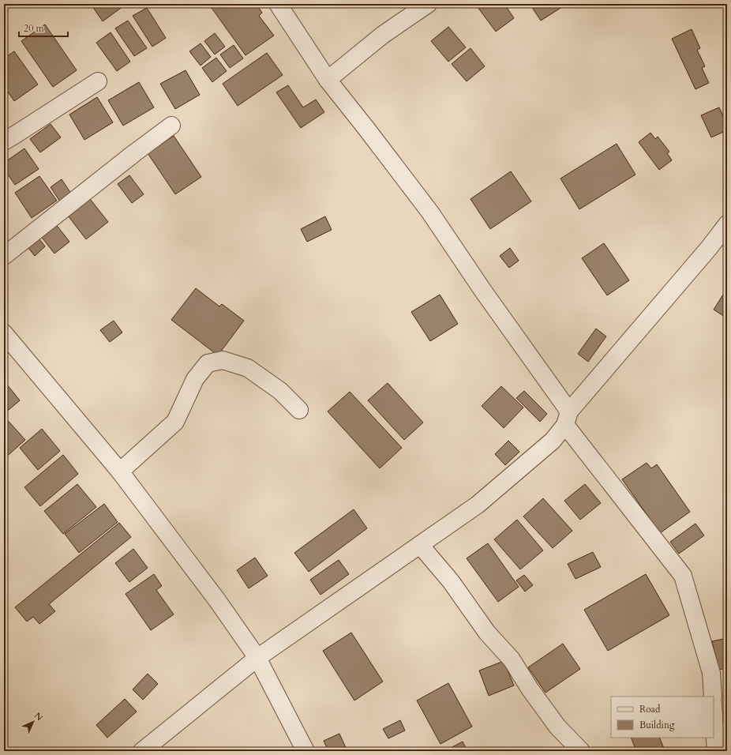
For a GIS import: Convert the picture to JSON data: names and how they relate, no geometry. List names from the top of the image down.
{
  "legend": ["Road", "Building"],
  "scale_bar": "20 m",
  "north": "top right"
}
